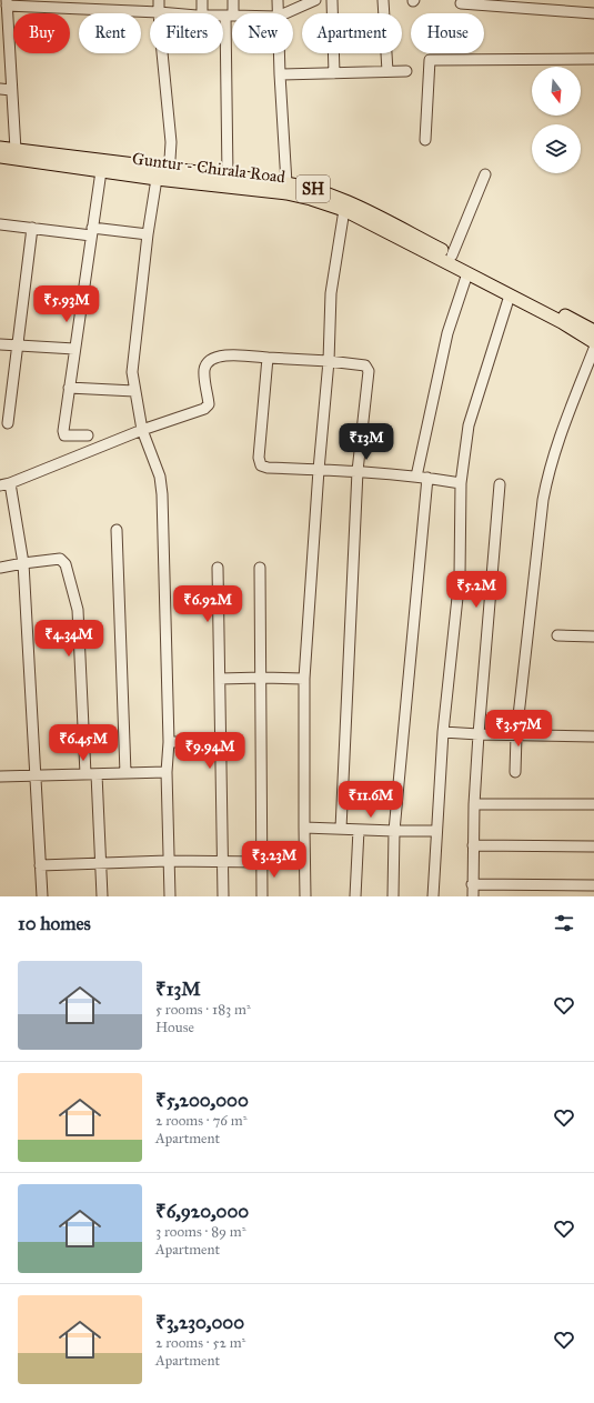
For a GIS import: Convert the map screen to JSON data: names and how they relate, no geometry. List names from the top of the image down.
{
  "streets": {
    "main road": ["Guntur - Chirala Road", "SH"]
  },
  "north": "bottom",
  "page": {
    "chip": [
      "Buy",
      "Rent",
      "Filters",
      "New",
      "Apartment",
      "House"
    ],
    "price": [
      "₹5.93M",
      "₹13M",
      "₹5.2M",
      "₹6.92M",
      "₹4.34M",
      "₹3.57M",
      "₹6.45M",
      "₹9.94M",
      "₹11.6M",
      "₹3.23M"
    ],
    "heading": "10 homes",
    "list": [
      {
        "name": "₹13M",
        "note": "5 rooms · 183 m² · House"
      },
      {
        "name": "₹5,200,000",
        "note": "2 rooms · 76 m² · Apartment"
      },
      {
        "name": "₹6,920,000",
        "note": "3 rooms · 89 m² · Apartment"
      },
      {
        "name": "₹3,230,000",
        "note": "2 rooms · 52 m² · Apartment"
      }
    ]
  }
}
